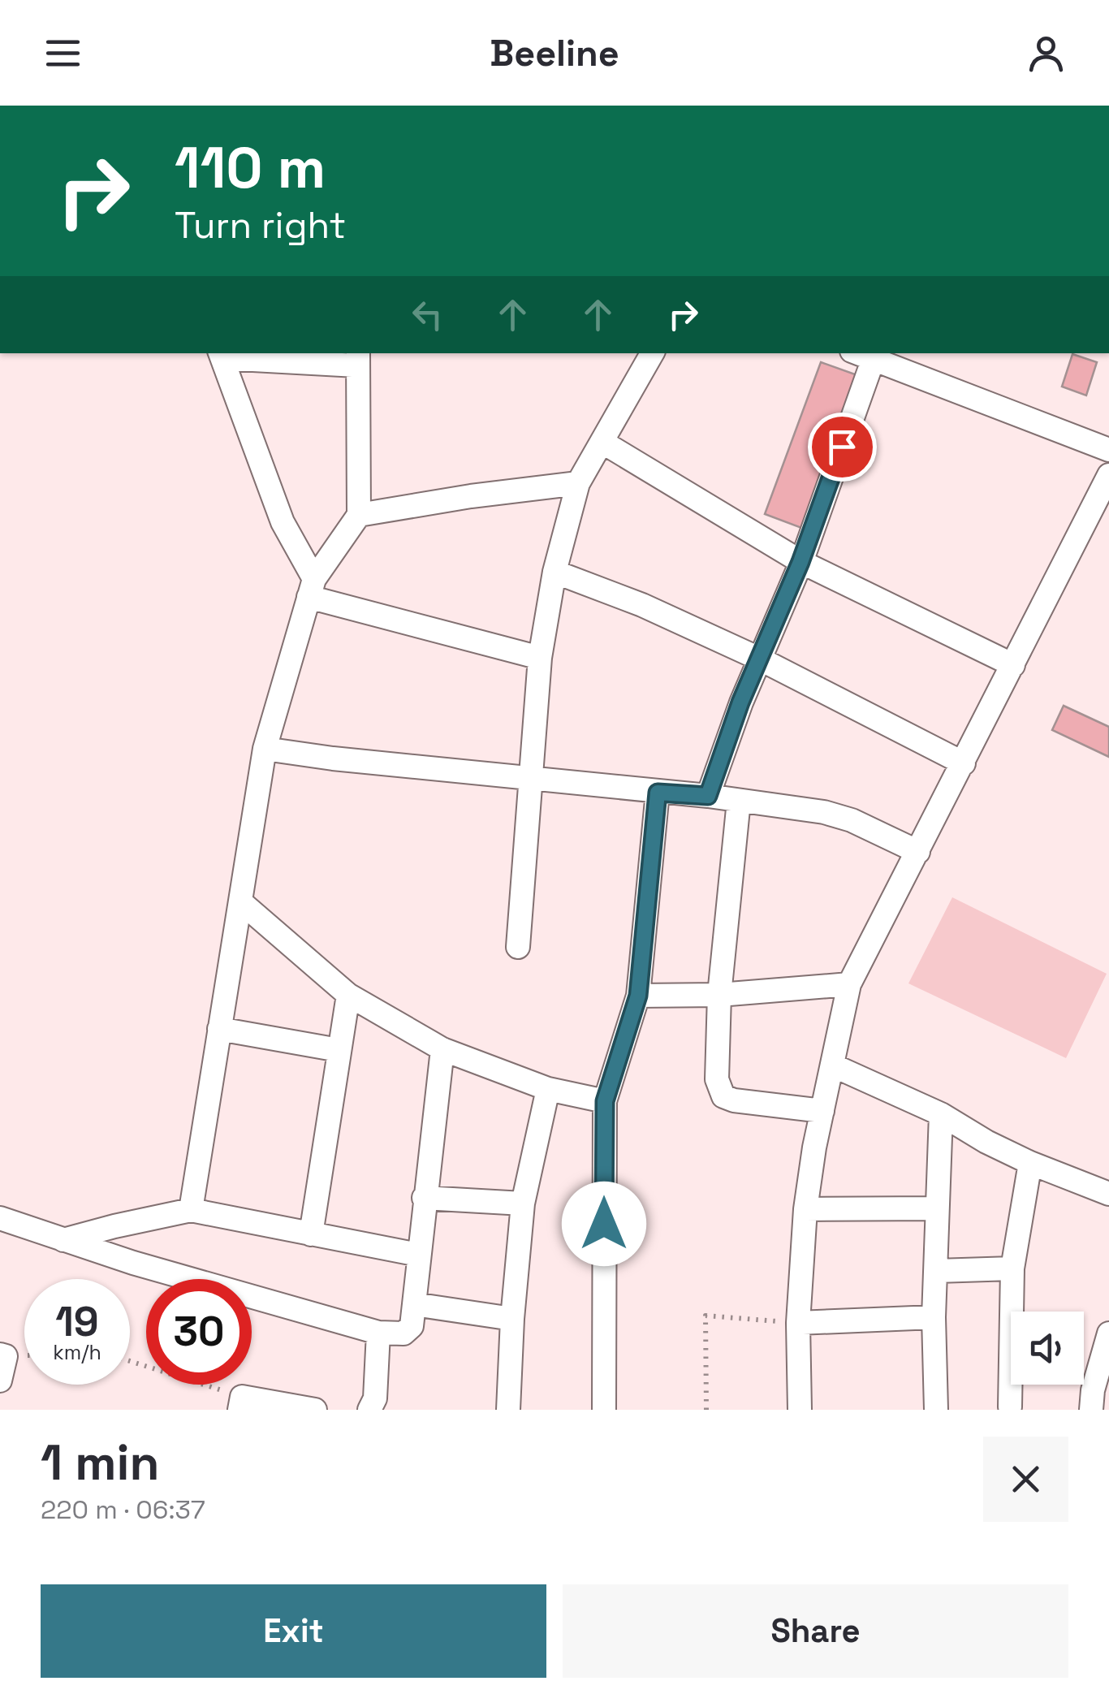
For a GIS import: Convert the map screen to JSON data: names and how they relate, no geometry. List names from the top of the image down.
{
  "page": {
    "header": "Beeline",
    "turn": ["110 m", "Turn right"],
    "speed": "19 km/h",
    "limit": "30",
    "heading": ["1 min", "220 m · 06:37"],
    "buttons": ["Exit", "Share"]
  }
}
